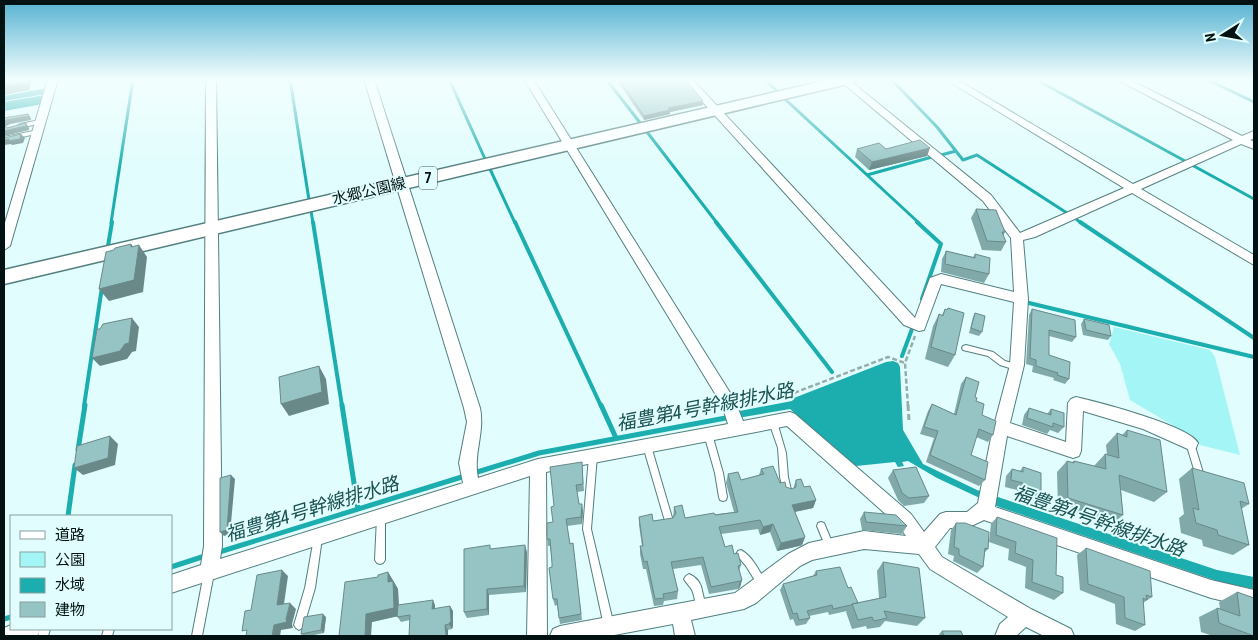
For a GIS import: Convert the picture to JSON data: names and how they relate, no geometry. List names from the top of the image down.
{
  "streets": {
    "main road": ["7", "水郷公園線"]
  },
  "water": ["福豊第4号幹線排水路"],
  "legend": [
    "道路",
    "公園",
    "水域",
    "建物"
  ],
  "north": "left"
}
